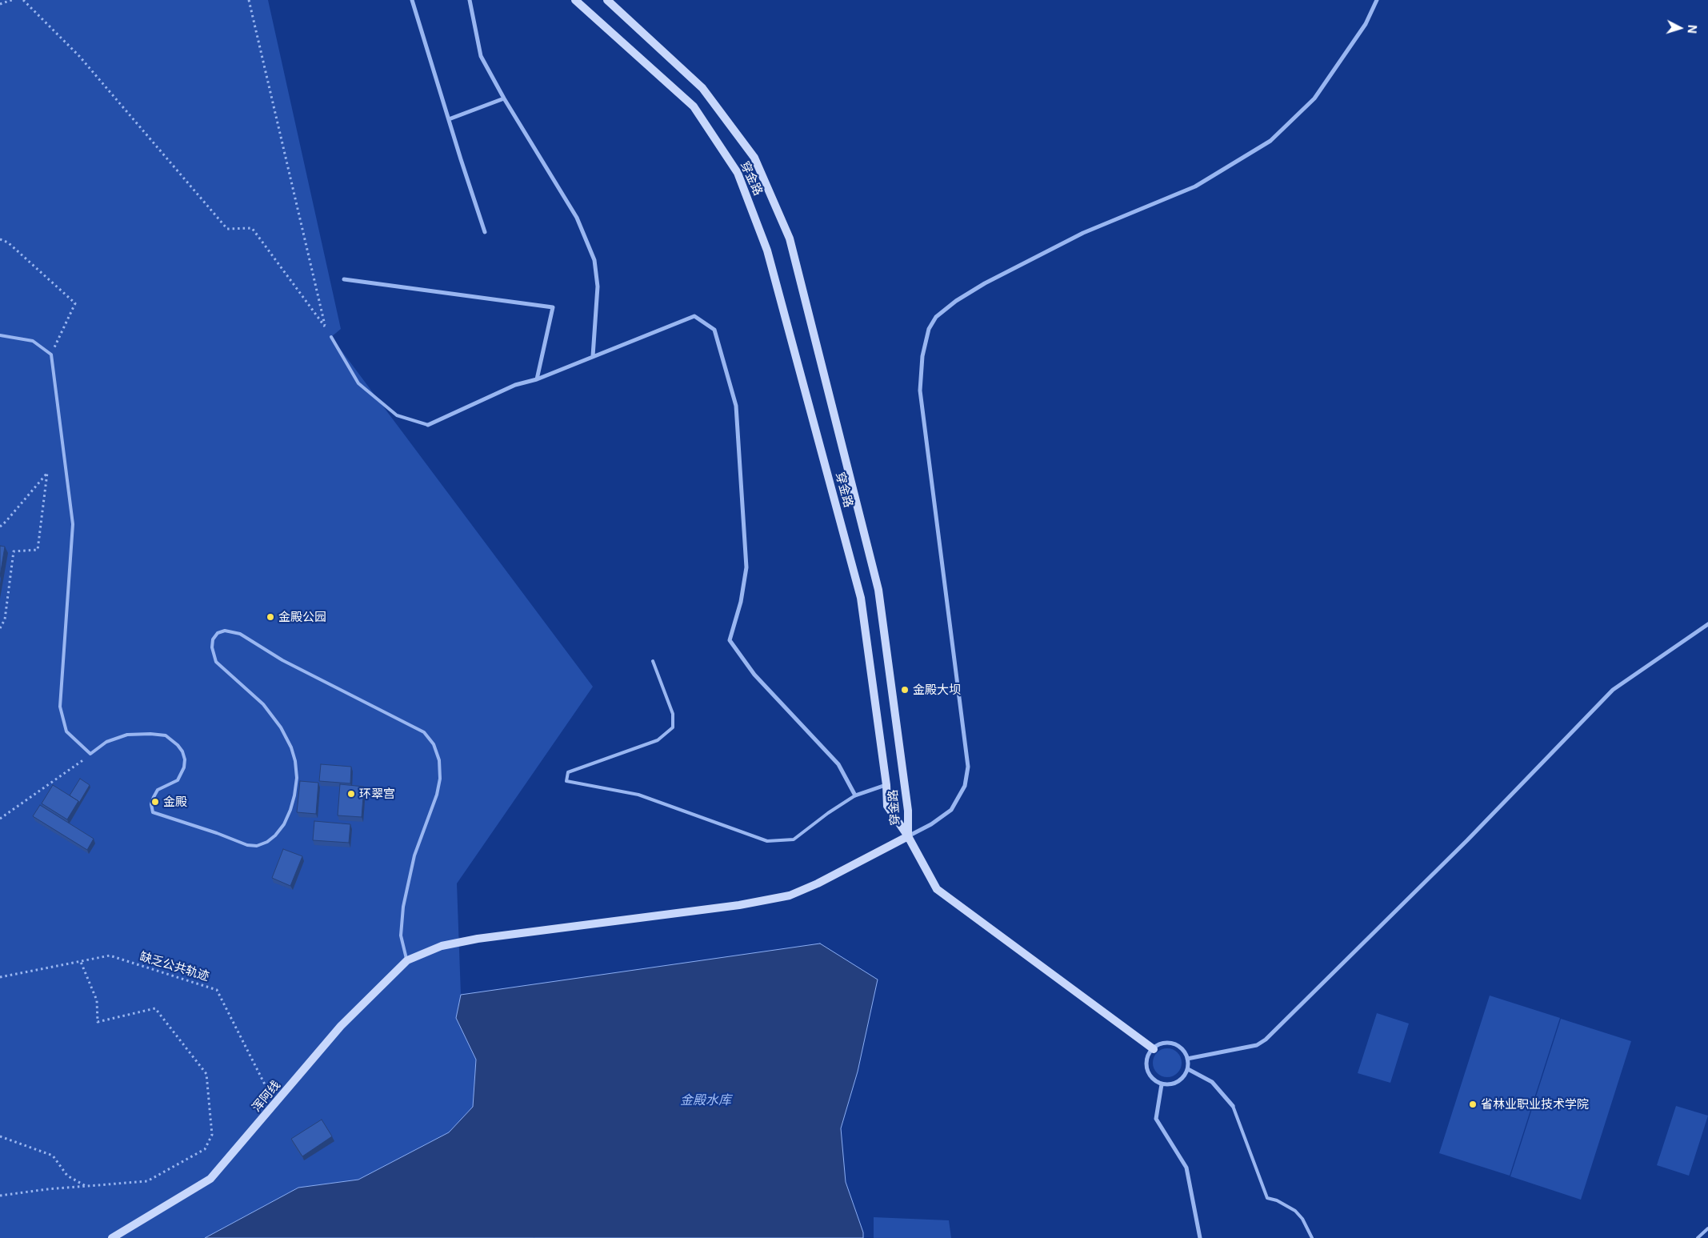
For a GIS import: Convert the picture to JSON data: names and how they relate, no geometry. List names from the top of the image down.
{
  "streets": {
    "main road": ["穿金路", "浑阿线"],
    "path": ["缺乏公共轨迹"]
  },
  "crossings": [
    ["穿金路", "浑阿线"],
    ["缺乏公共轨迹", "浑阿线"]
  ],
  "water": ["金殿水库"],
  "places": [
    "金殿公园",
    "金殿大坝",
    "环翠宫",
    "金殿",
    "省林业职业技术学院"
  ],
  "north": "right"
}
